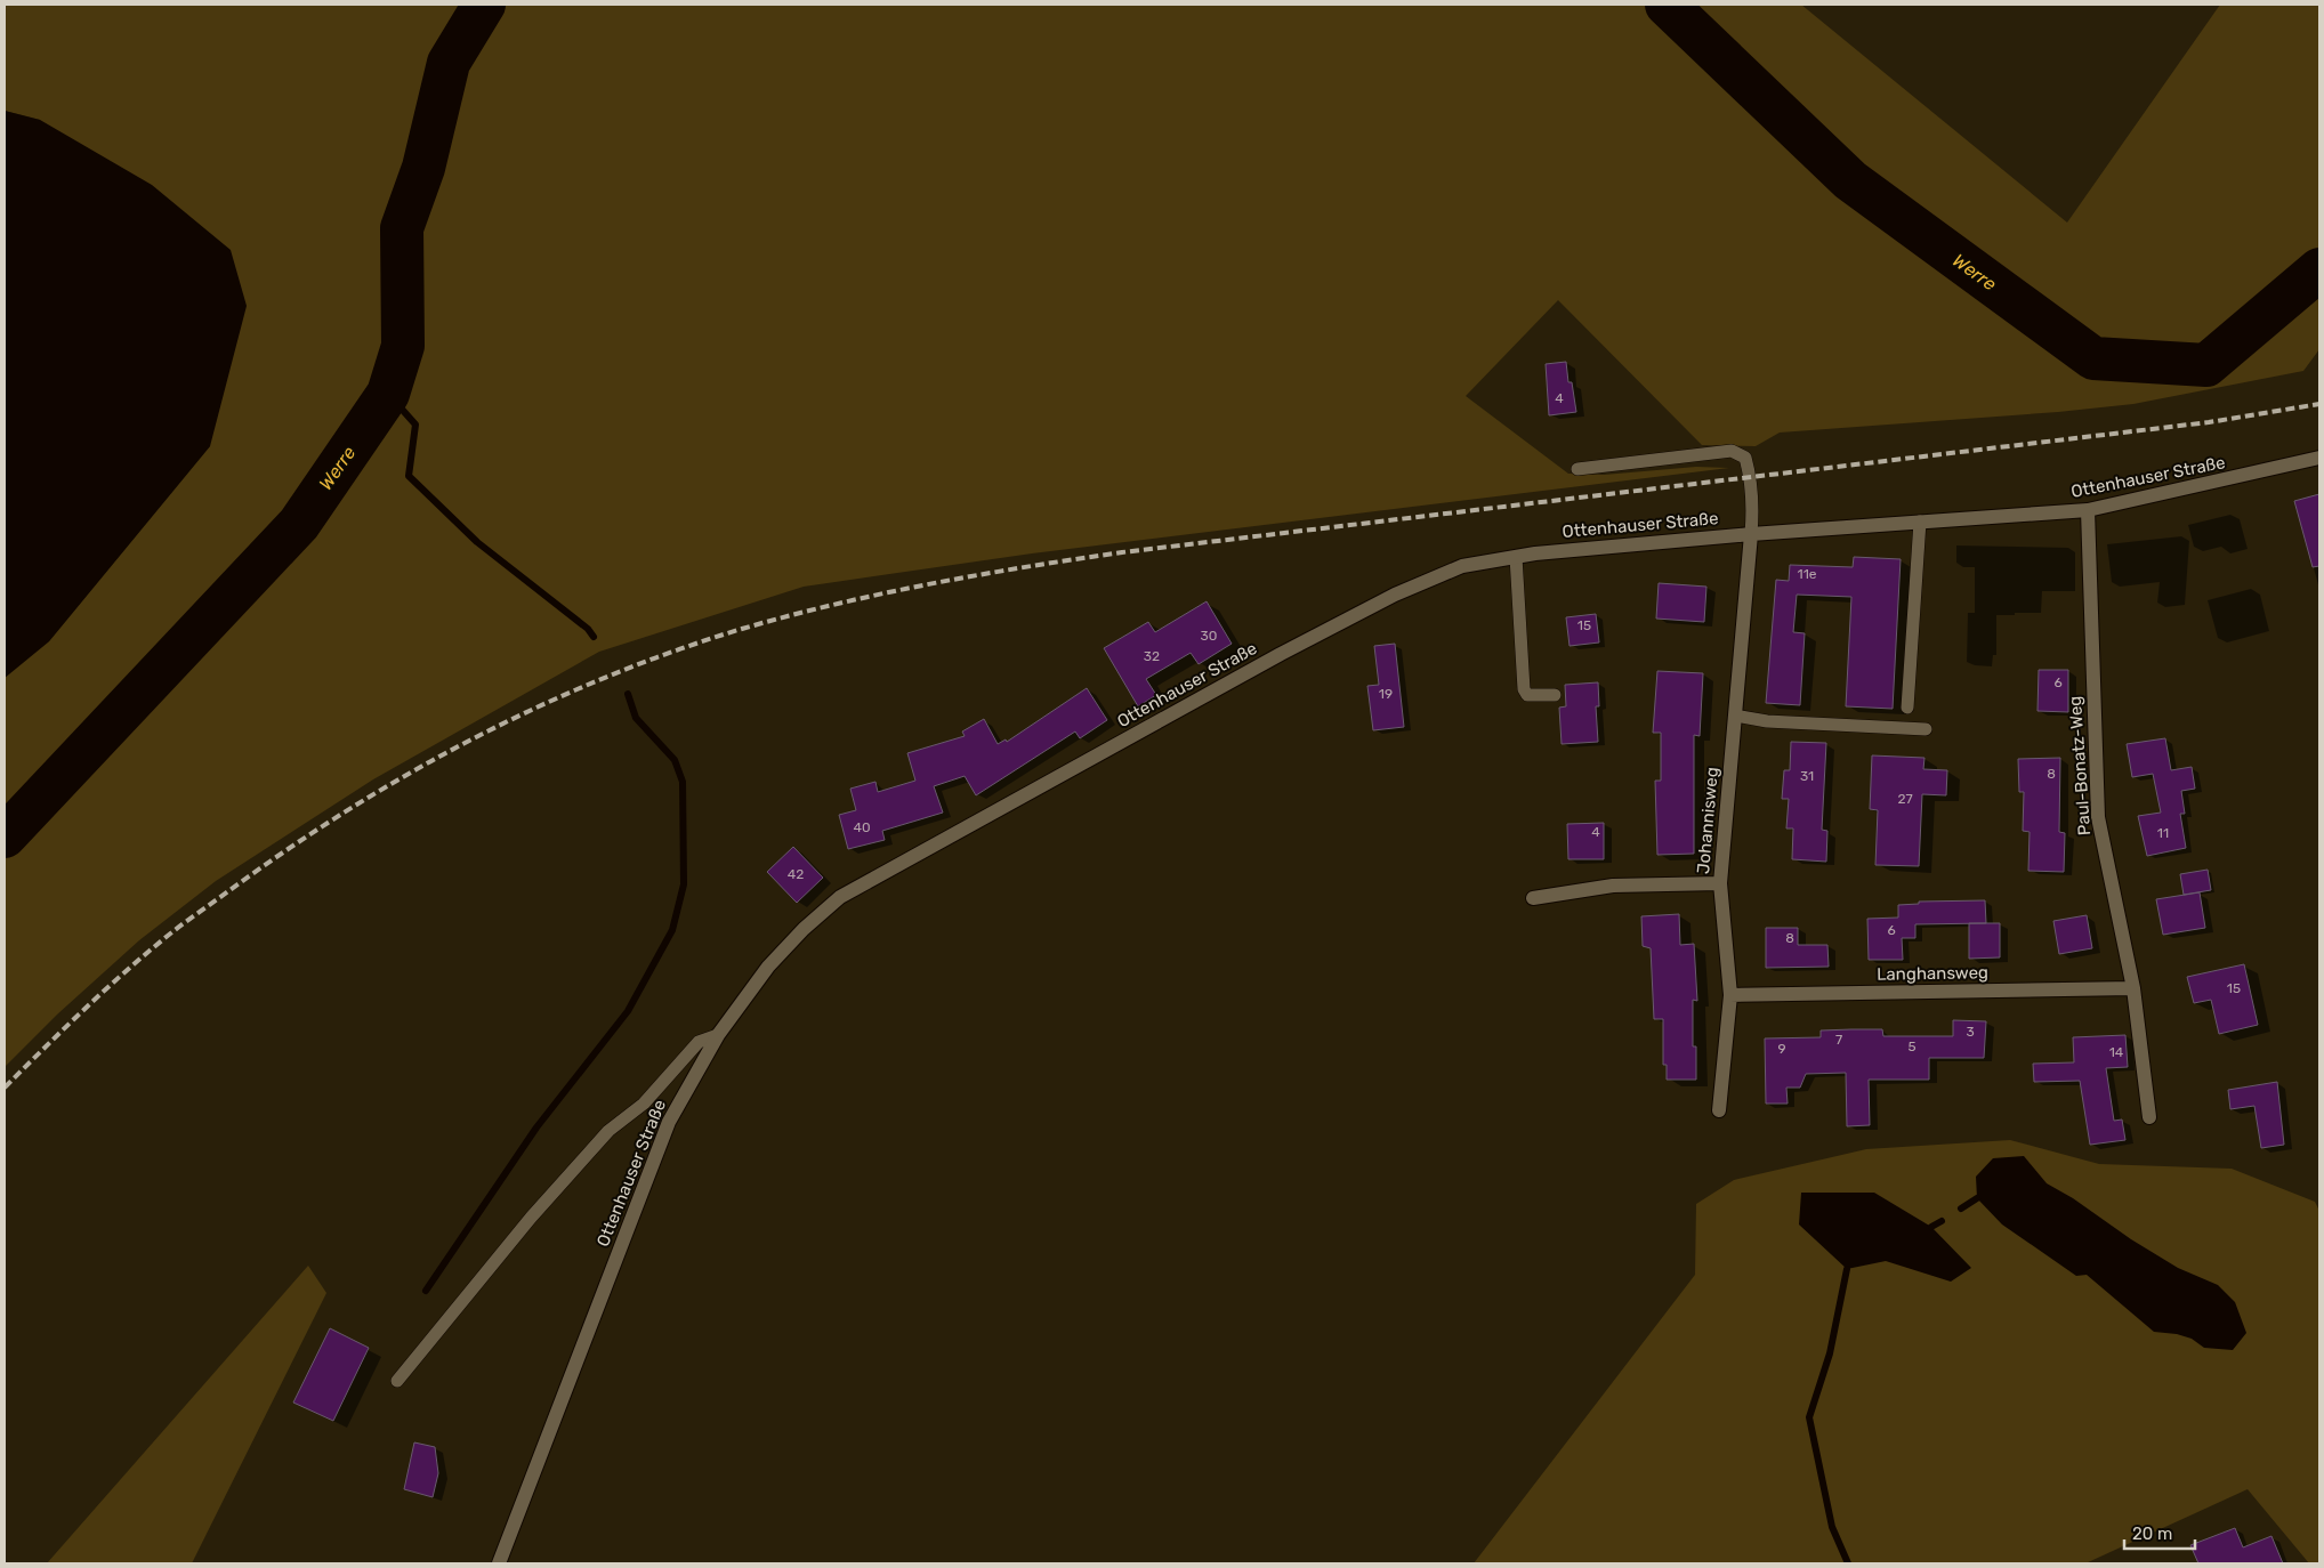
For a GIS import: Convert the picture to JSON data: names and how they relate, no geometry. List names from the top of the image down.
{
  "streets": {
    "street": [
      "Ottenhauser Straße",
      "Paul-Bonatz-Weg",
      "Johannisweg",
      "Langhansweg"
    ]
  },
  "crossings": [
    ["Ottenhauser Straße", "Paul-Bonatz-Weg"],
    ["Ottenhauser Straße", "Johannisweg"],
    ["Paul-Bonatz-Weg", "Langhansweg"],
    ["Johannisweg", "Langhansweg"]
  ],
  "water": ["Werre"],
  "house_numbers": [
    "4",
    "11e",
    "15",
    "30",
    "32",
    "6",
    "19",
    "8",
    "31",
    "27",
    "40",
    "4",
    "11",
    "42",
    "6",
    "8",
    "15",
    "3",
    "7",
    "5",
    "9",
    "14"
  ],
  "scale_bar": "20 m"
}
